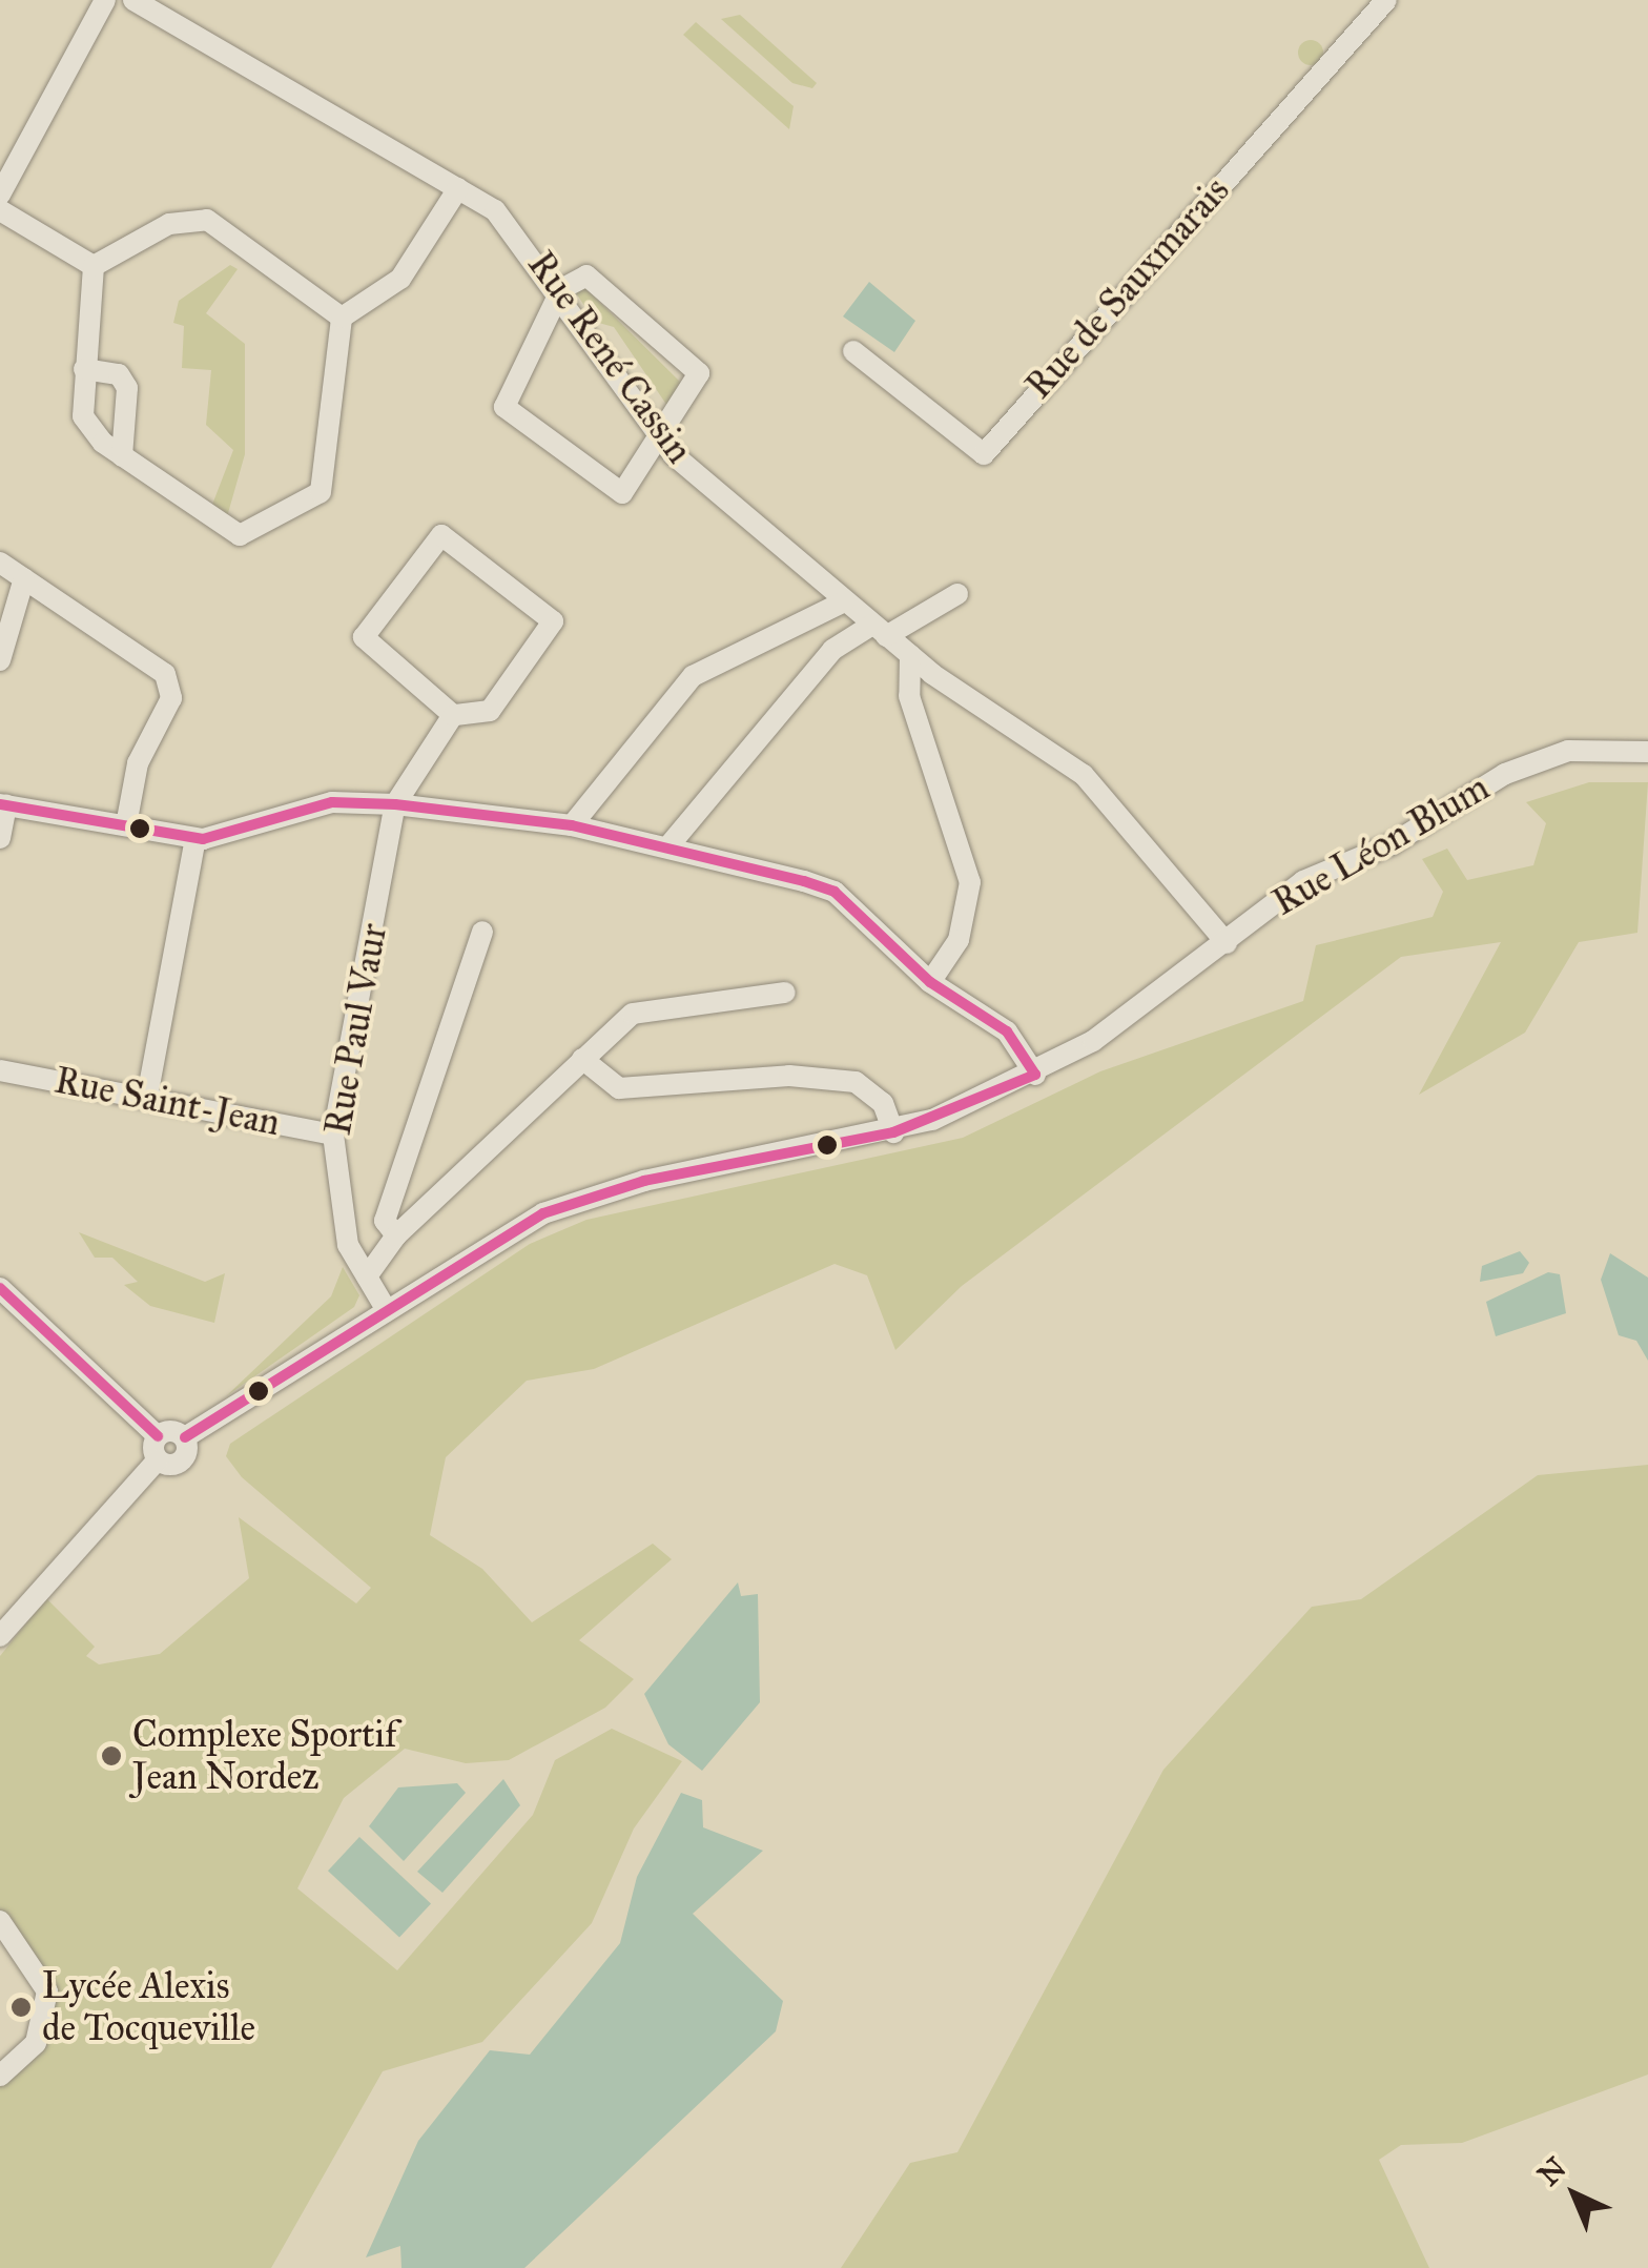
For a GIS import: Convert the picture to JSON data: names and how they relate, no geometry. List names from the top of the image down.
{
  "streets": {
    "street": [
      "Rue de Sauxmarais",
      "Rue René Cassin",
      "Rue Léon Blum",
      "Rue Paul Vaur",
      "Rue Saint-Jean"
    ]
  },
  "crossings": [
    ["Rue René Cassin", "Rue Léon Blum"],
    ["Rue Léon Blum", "Rue Paul Vaur"],
    ["Rue Paul Vaur", "Rue Saint-Jean"]
  ],
  "places": ["Complexe Sportif Jean Nordez", "Lycée Alexis de Tocqueville"],
  "north": "top left"
}
